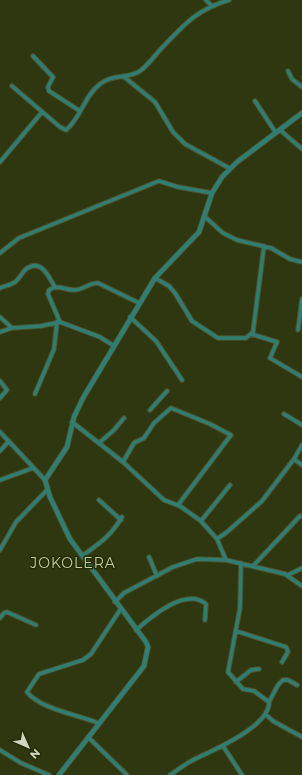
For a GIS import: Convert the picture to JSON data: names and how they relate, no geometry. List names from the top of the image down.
{
  "districts": ["JOKOLERA"],
  "north": "bottom right"
}
